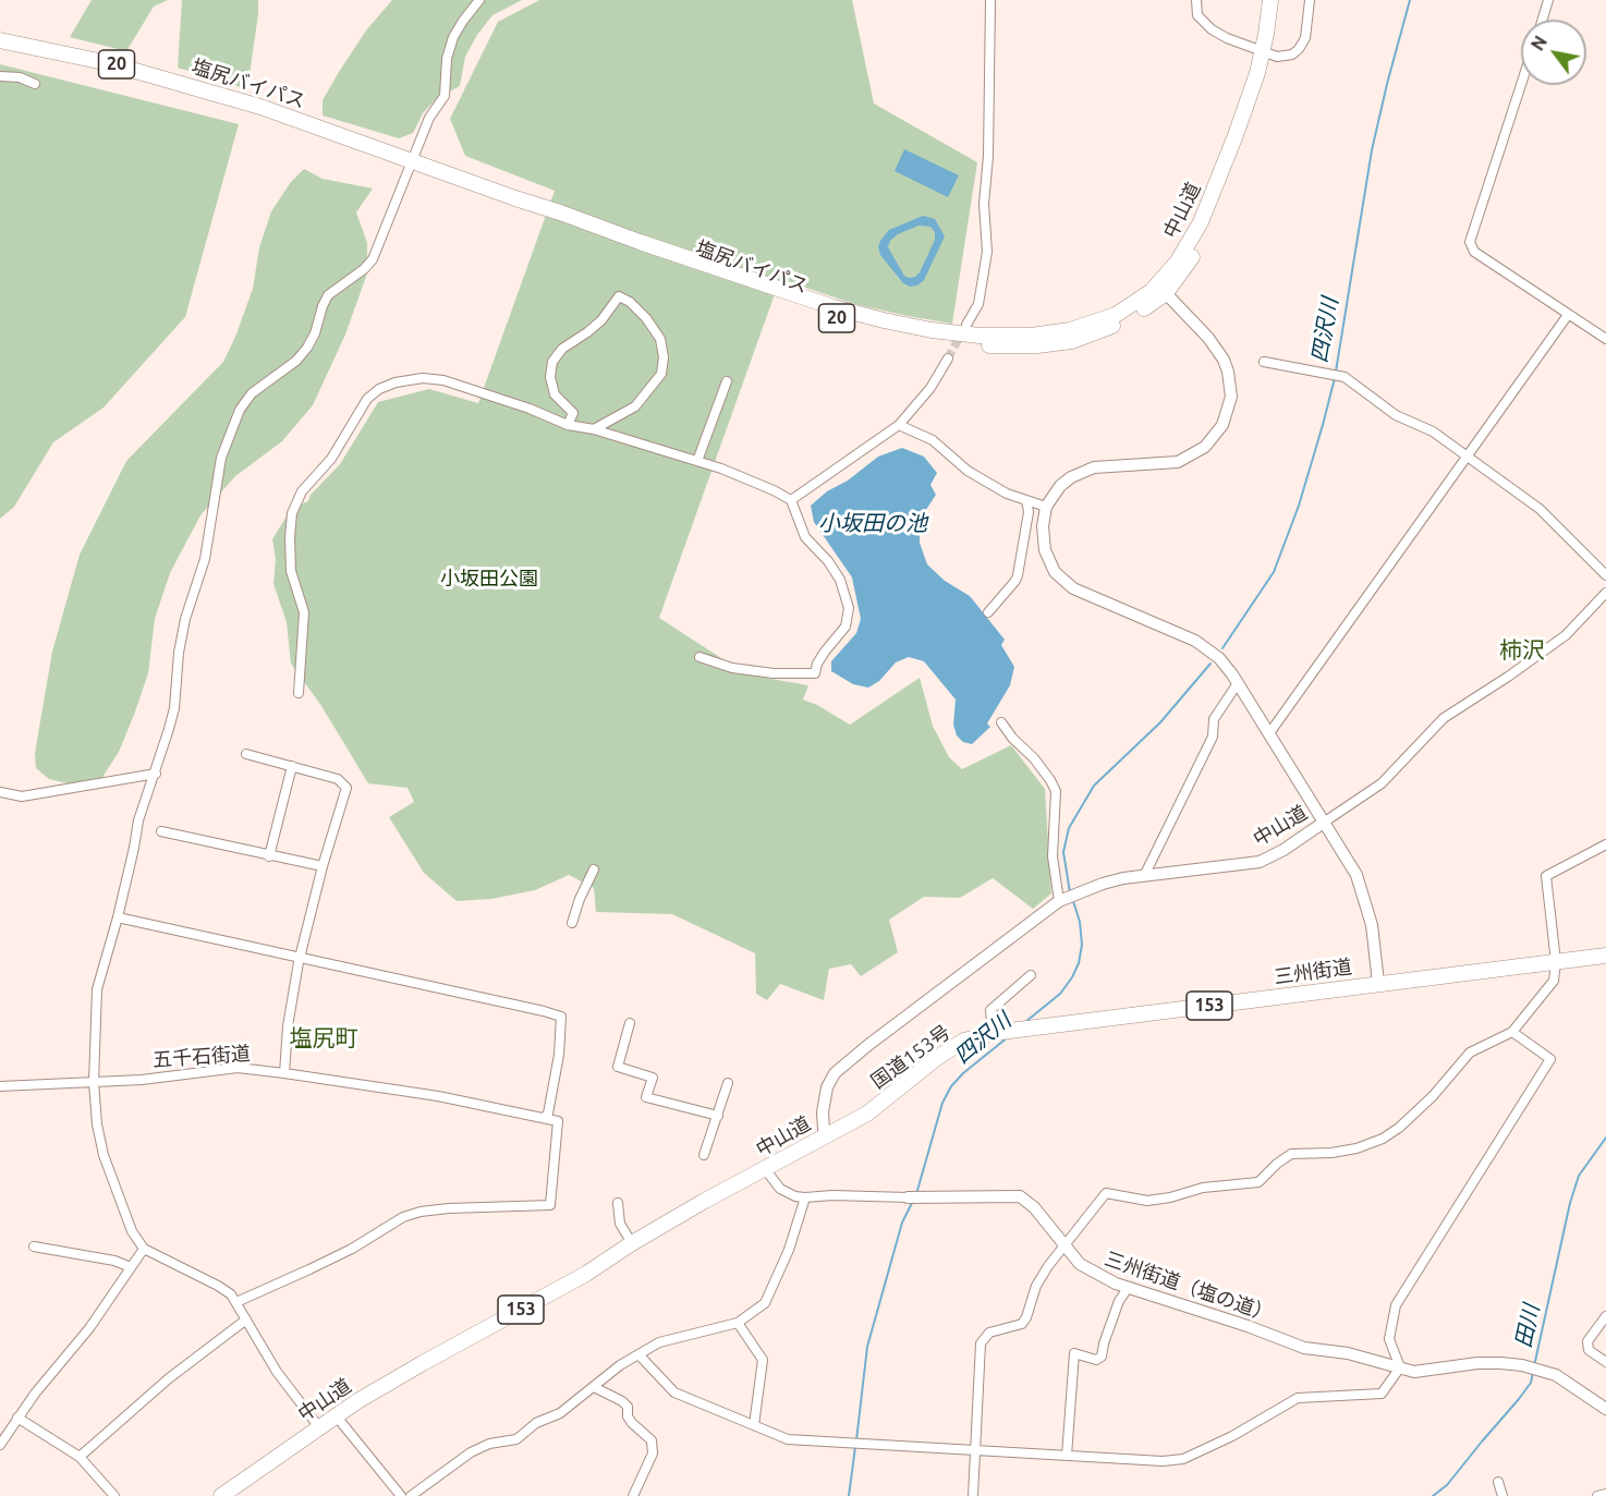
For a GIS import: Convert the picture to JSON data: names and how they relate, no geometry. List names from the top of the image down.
{
  "streets": {
    "highway": [
      "20",
      "塩尻バイパス",
      "中山道",
      "三州街道",
      "153",
      "国道153号"
    ],
    "street": ["五千石街道", "三州街道（塩の道）"]
  },
  "crossings": [
    ["塩尻バイパス", "中山道"],
    ["中山道", "国道153号"],
    ["三州街道", "国道153号"]
  ],
  "districts": ["柿沢", "塩尻町"],
  "water": ["四沢川", "小坂田の池", "田川"],
  "parks": ["小坂田公園"],
  "north": "top left"
}
